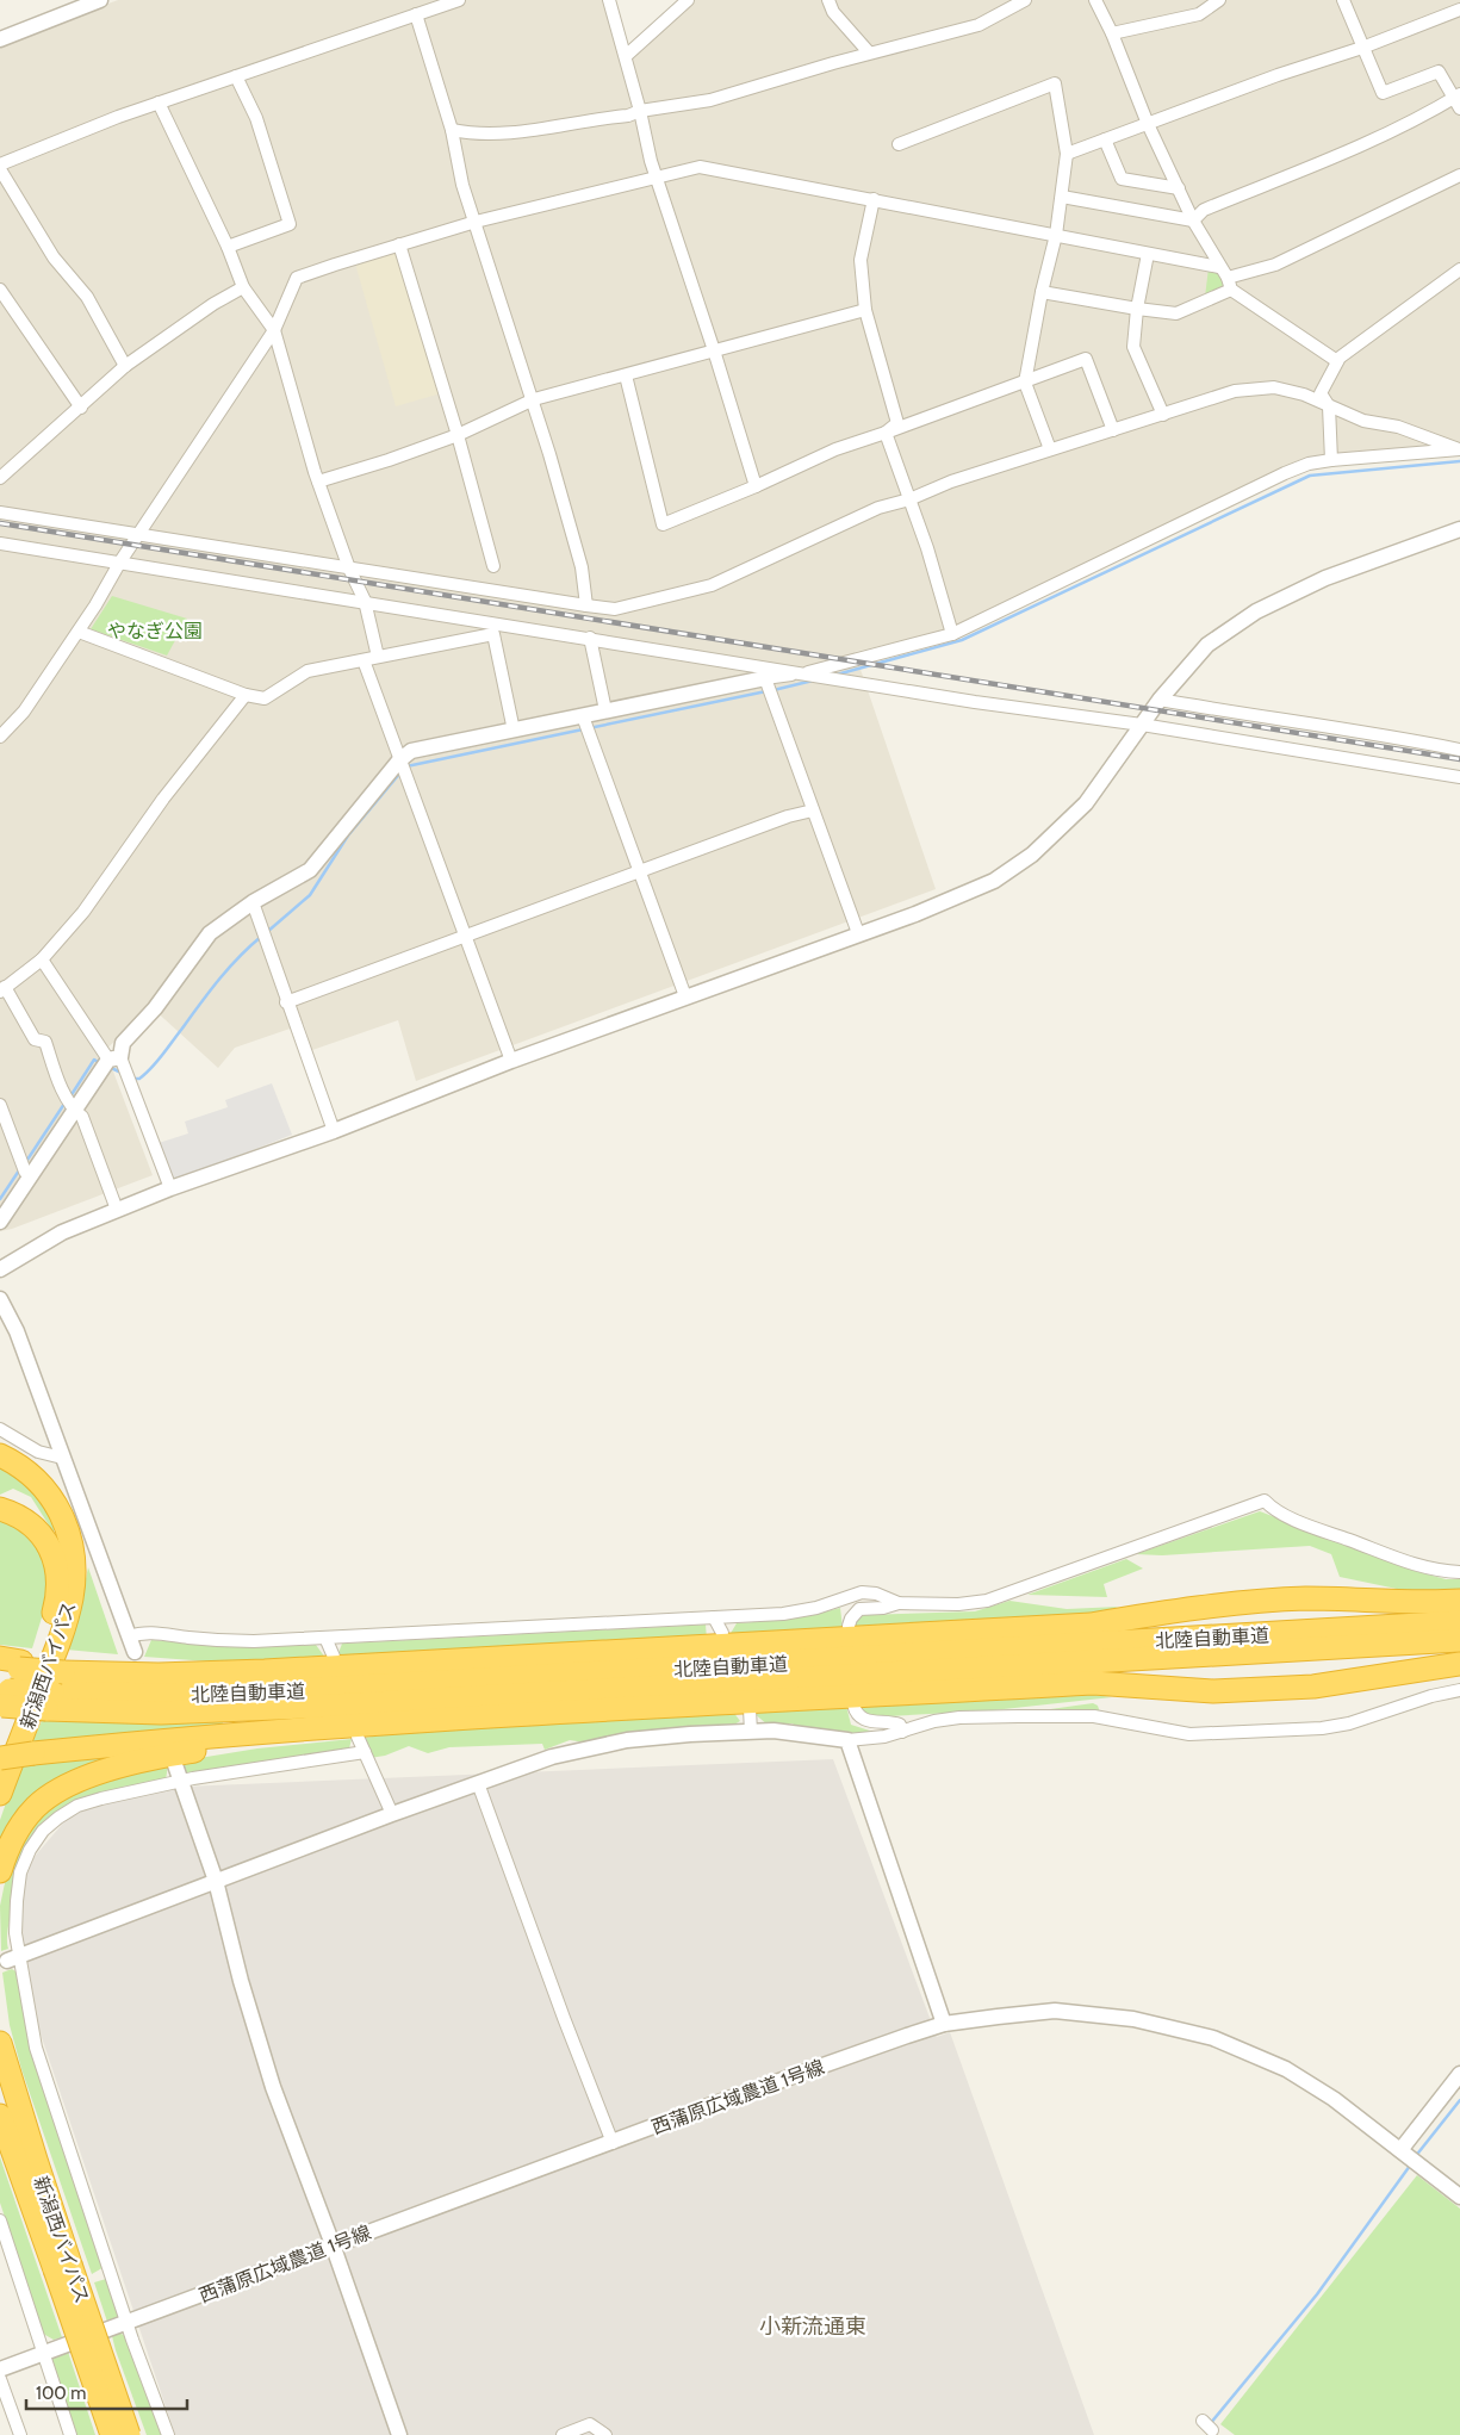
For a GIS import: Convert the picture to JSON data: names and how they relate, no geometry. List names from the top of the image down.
{
  "streets": {
    "highway": ["北陸自動車道", "新潟西バイパス"],
    "street": ["西蒲原広域農道 1号線"]
  },
  "districts": ["小新流通東"],
  "parks": ["やなぎ公園"],
  "scale_bar": "100 m"
}
